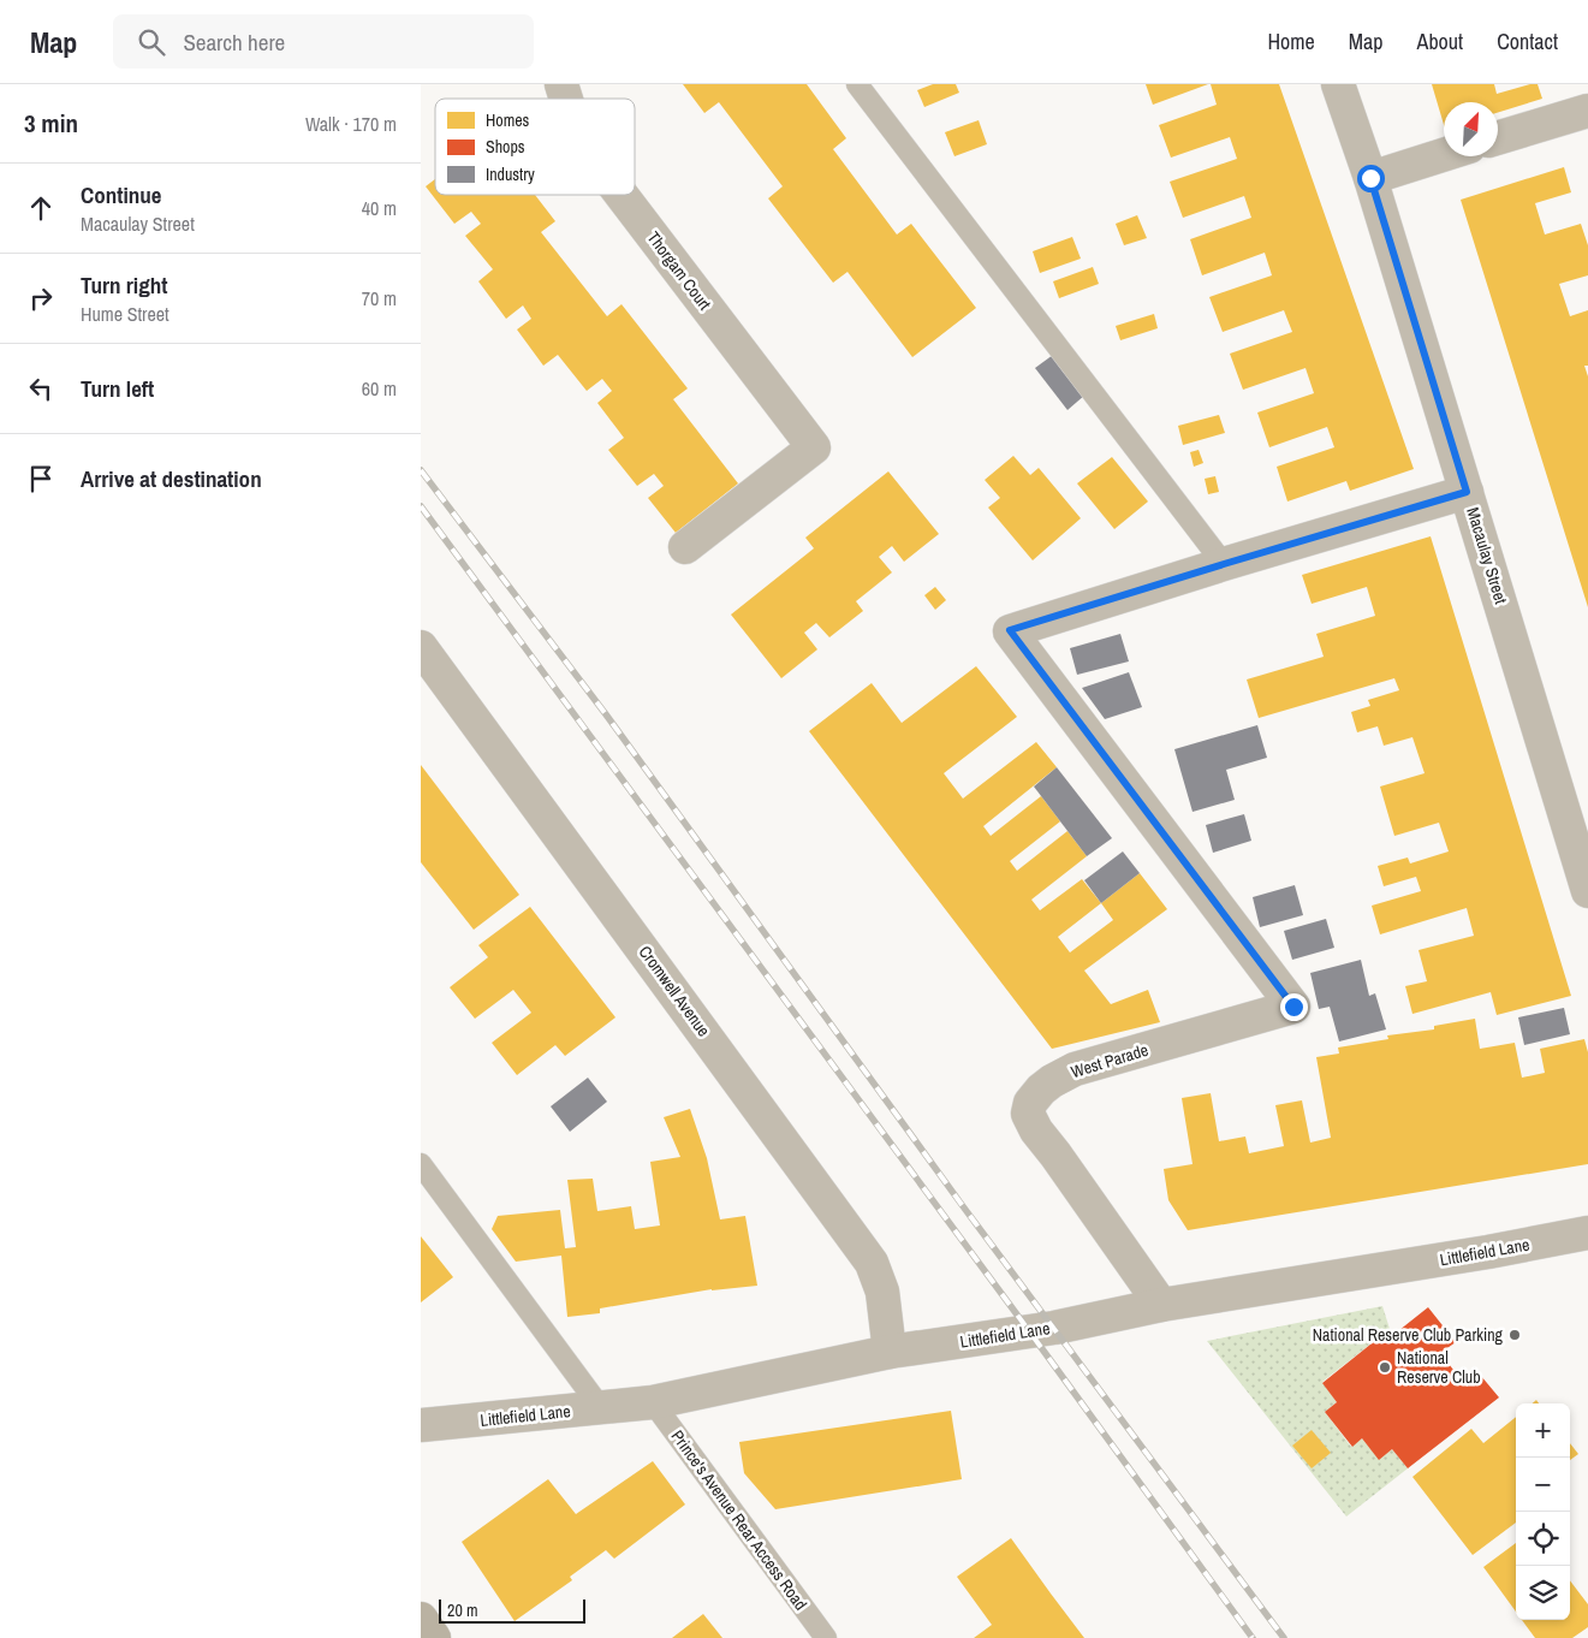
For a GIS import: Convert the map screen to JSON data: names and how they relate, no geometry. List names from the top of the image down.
{
  "streets": {
    "street": [
      "Thorgam Court",
      "Macaulay Street",
      "Cromwell Avenue",
      "West Parade",
      "Littlefield Lane"
    ],
    "lane": ["Prince's Avenue Rear Access Road"]
  },
  "crossings": [
    ["Cromwell Avenue", "Littlefield Lane"],
    ["West Parade", "Littlefield Lane"],
    ["Littlefield Lane", "Prince's Avenue Rear Access Road"]
  ],
  "places": ["National Reserve Club Parking", "National Reserve Club"],
  "legend": ["Homes", "Shops", "Industry"],
  "scale_bar": "20 m",
  "north": "top right",
  "page": {
    "header": "Map",
    "search": "Search here",
    "nav": [
      "Home",
      "Map",
      "About",
      "Contact"
    ],
    "heading": ["3 min", "Walk · 170 m"],
    "list": [
      ["Continue", "Macaulay Street", "40 m"],
      ["Turn right", "Hume Street", "70 m"],
      ["Turn left", "60 m"],
      "Arrive at destination"
    ],
    "map_buttons": ["+", "−"],
    "scale": "20 m"
  }
}
